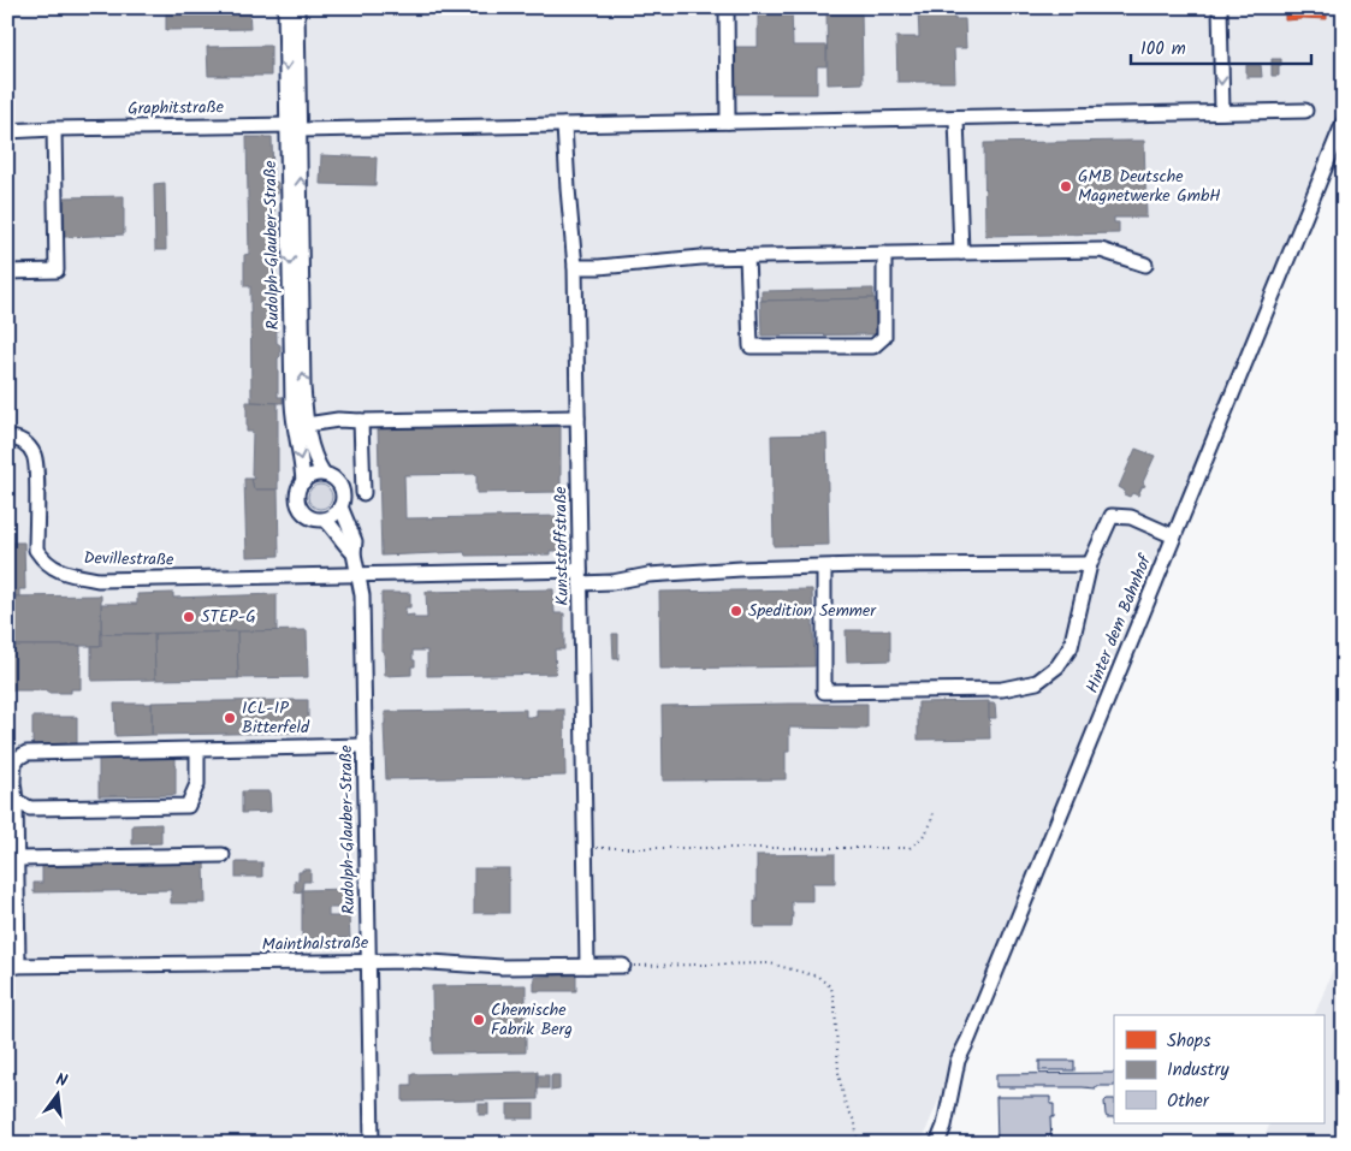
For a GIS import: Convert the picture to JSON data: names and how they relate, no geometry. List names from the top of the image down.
{
  "streets": {
    "street": [
      "Graphitstraße",
      "Rudolph-Glauber-Straße",
      "Kunststoffstraße",
      "Devillestraße",
      "Hinter dem Bahnhof",
      "Mainthalstraße"
    ]
  },
  "crossings": [
    ["Graphitstraße", "Rudolph-Glauber-Straße"],
    ["Graphitstraße", "Kunststoffstraße"],
    ["Rudolph-Glauber-Straße", "Devillestraße"],
    ["Rudolph-Glauber-Straße", "Mainthalstraße"],
    ["Kunststoffstraße", "Devillestraße"],
    ["Kunststoffstraße", "Mainthalstraße"]
  ],
  "places": [
    "GMB Deutsche Magnetwerke GmbH",
    "Spedition Semmer",
    "STEP-G",
    "ICL-IP Bitterfeld",
    "Chemische Fabrik Berg"
  ],
  "legend": ["Shops", "Industry", "Other"],
  "scale_bar": "100 m",
  "north": "top"
}
